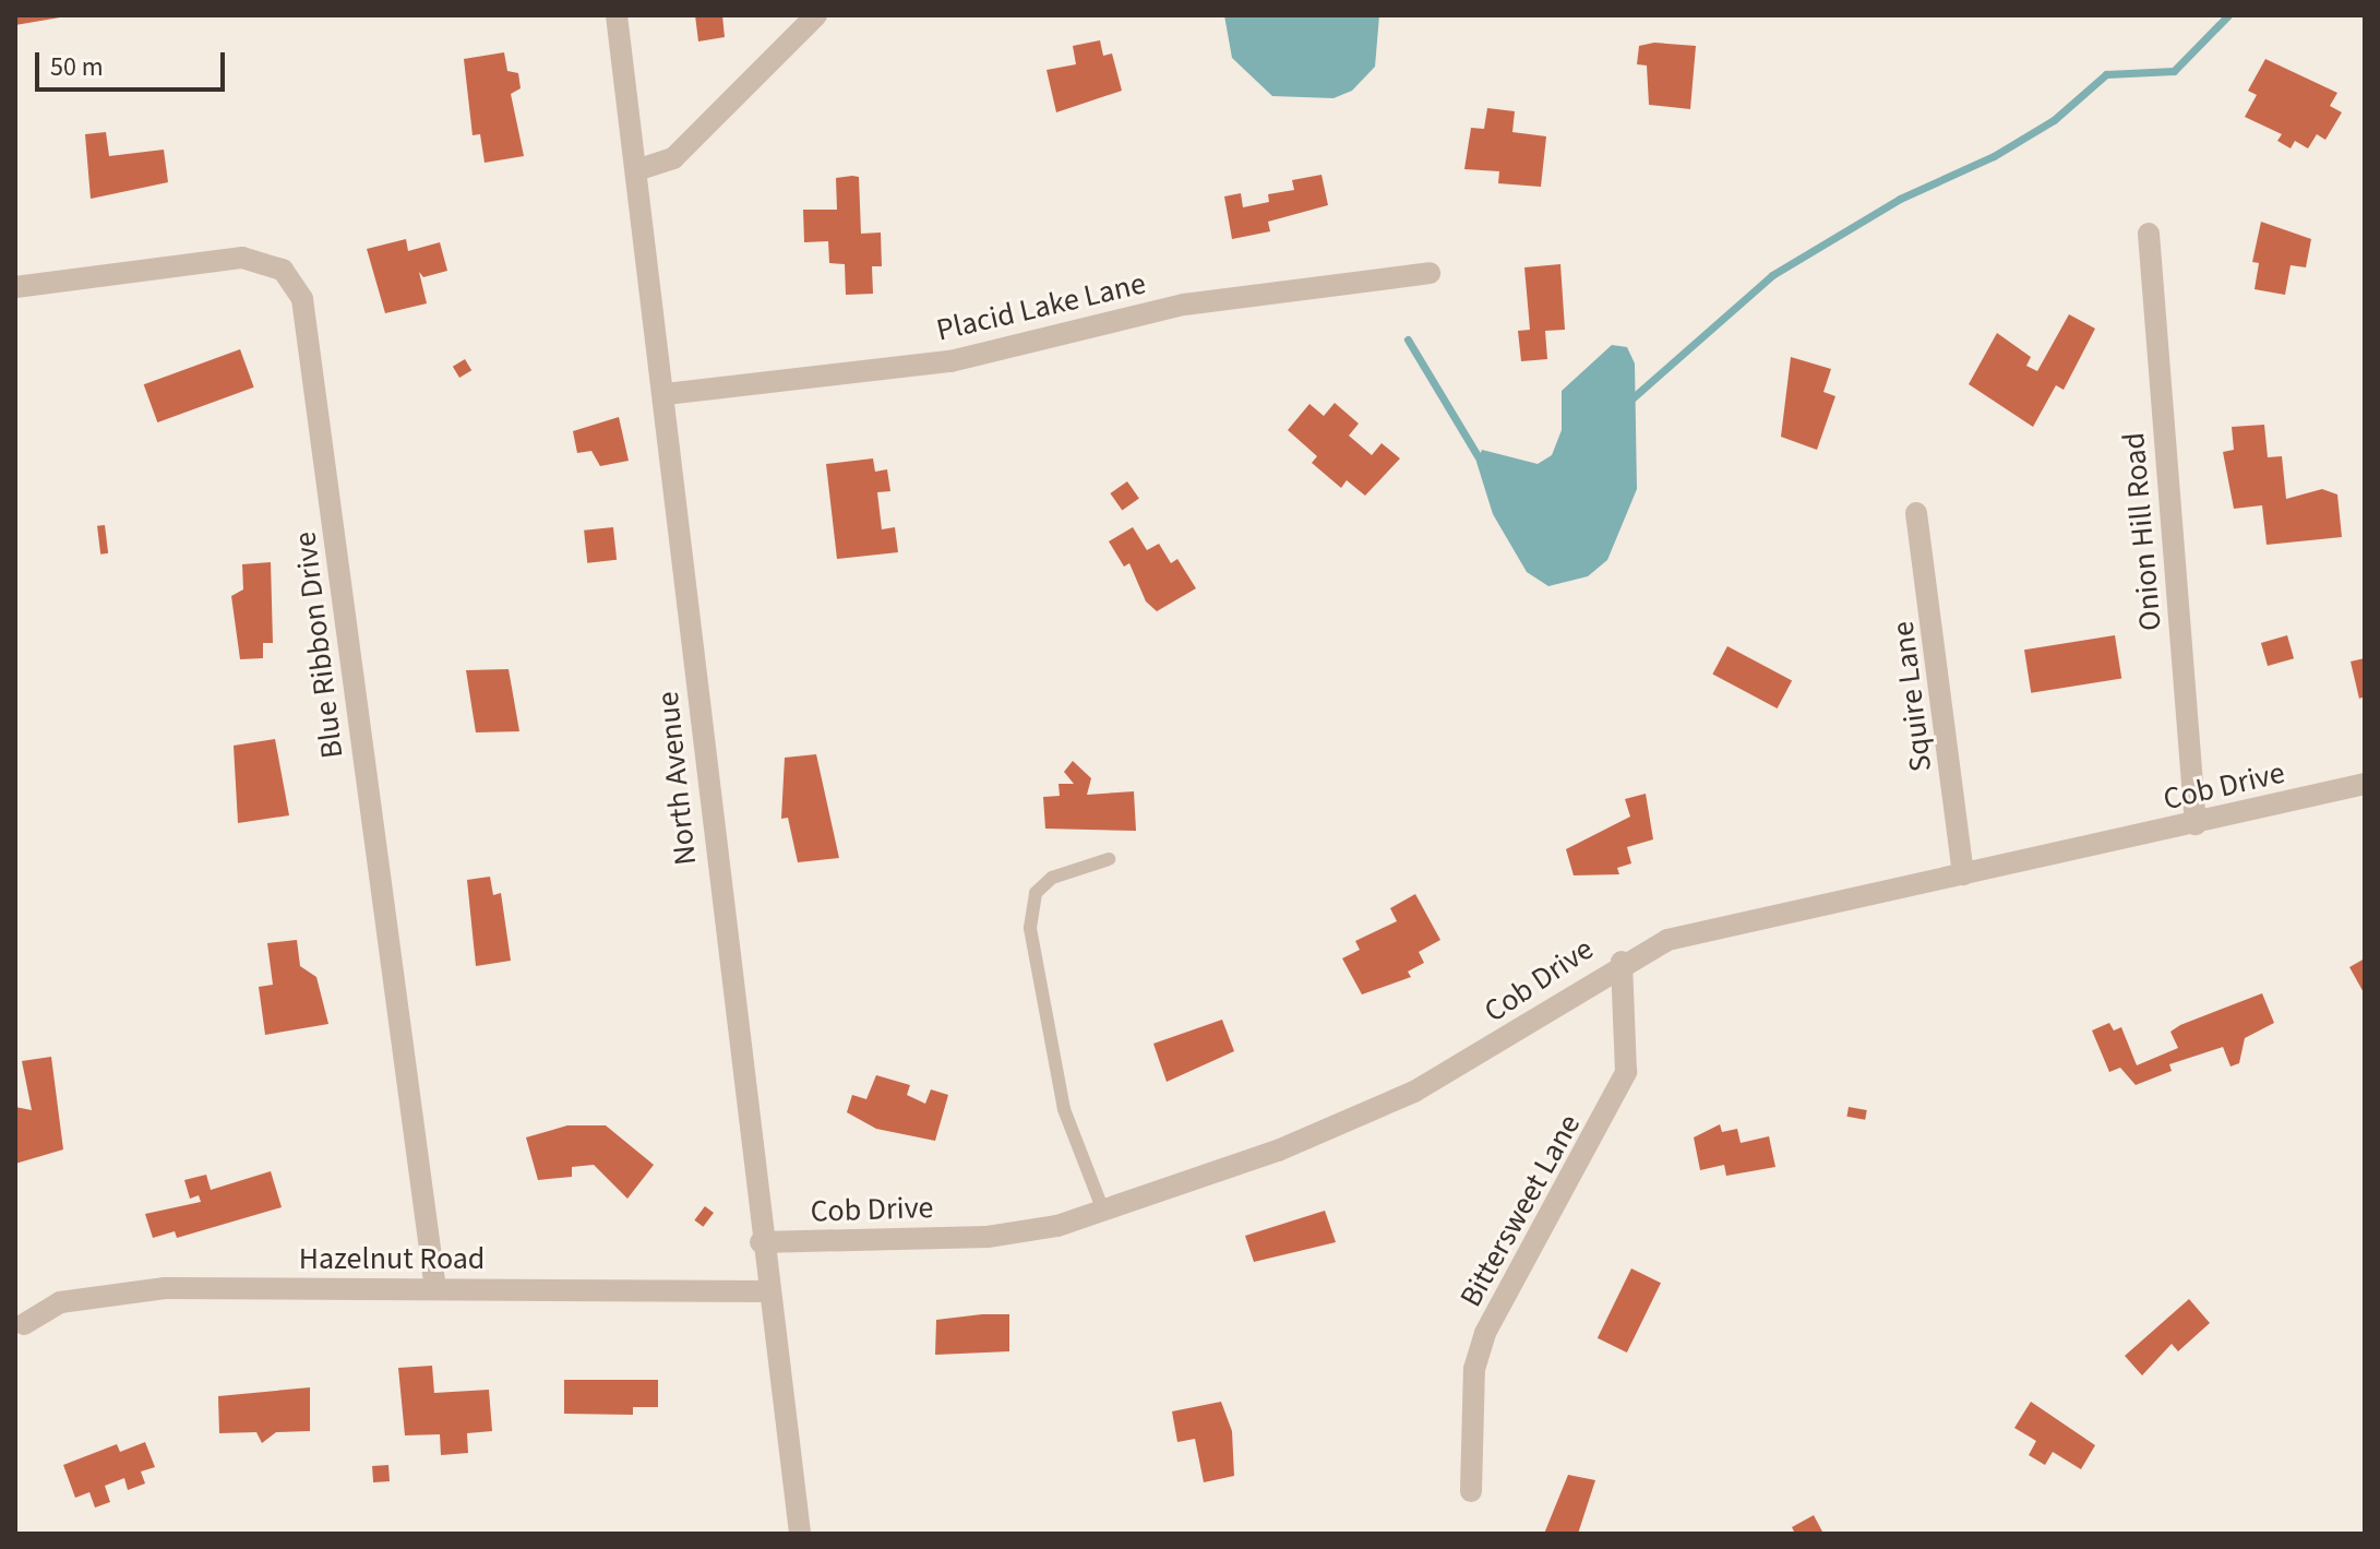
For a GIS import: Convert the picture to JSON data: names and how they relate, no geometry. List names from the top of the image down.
{
  "streets": {
    "street": [
      "Placid Lake Lane",
      "Onion Hill Road",
      "Blue Ribbon Drive",
      "Squire Lane",
      "North Avenue",
      "Cob Drive",
      "Bittersweet Lane",
      "Hazelnut Road"
    ]
  },
  "crossings": [
    ["Placid Lake Lane", "North Avenue"],
    ["Onion Hill Road", "Cob Drive"],
    ["Blue Ribbon Drive", "Hazelnut Road"],
    ["Squire Lane", "Cob Drive"],
    ["North Avenue", "Cob Drive"],
    ["North Avenue", "Hazelnut Road"],
    ["Cob Drive", "Bittersweet Lane"]
  ],
  "scale_bar": "50 m"
}
